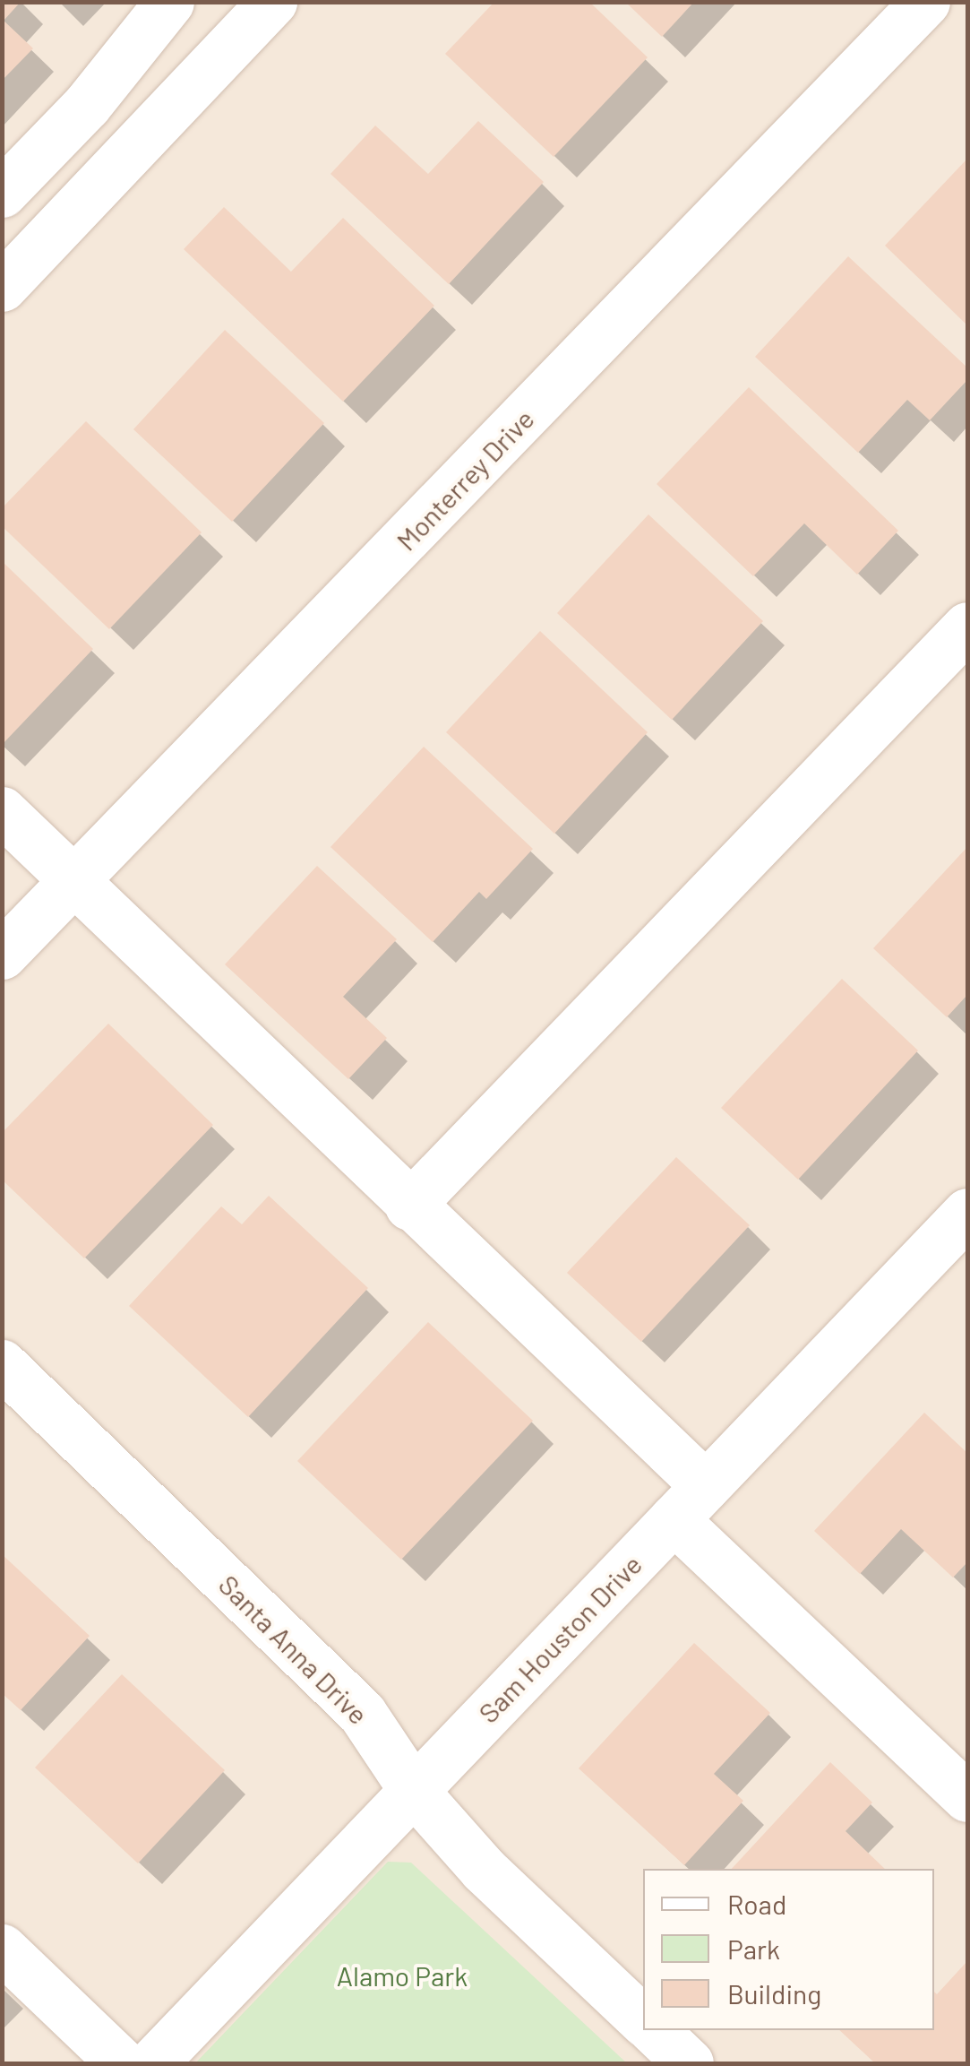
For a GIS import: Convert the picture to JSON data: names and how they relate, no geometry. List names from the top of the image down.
{
  "streets": {
    "street": ["Monterrey Drive", "Sam Houston Drive", "Santa Anna Drive"]
  },
  "crossings": [
    ["Sam Houston Drive", "Santa Anna Drive"]
  ],
  "parks": ["Alamo Park"],
  "legend": ["Road", "Park", "Building"]
}
